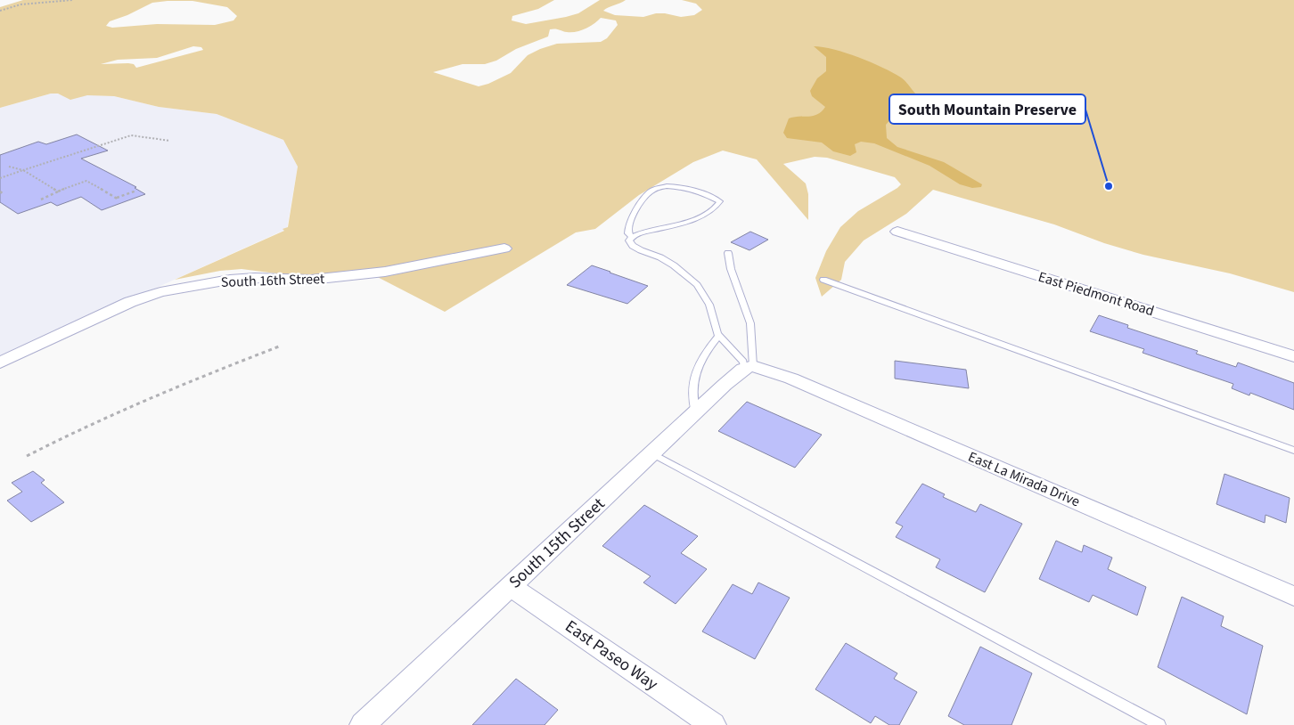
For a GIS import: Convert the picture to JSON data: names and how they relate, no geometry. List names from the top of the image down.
{
  "streets": {
    "street": [
      "South 16th Street",
      "East Piedmont Road",
      "East La Mirada Drive",
      "South 15th Street",
      "East Paseo Way"
    ]
  },
  "crossings": [
    ["East La Mirada Drive", "South 15th Street"],
    ["South 15th Street", "East Paseo Way"]
  ],
  "places": ["South Mountain Preserve"]
}
